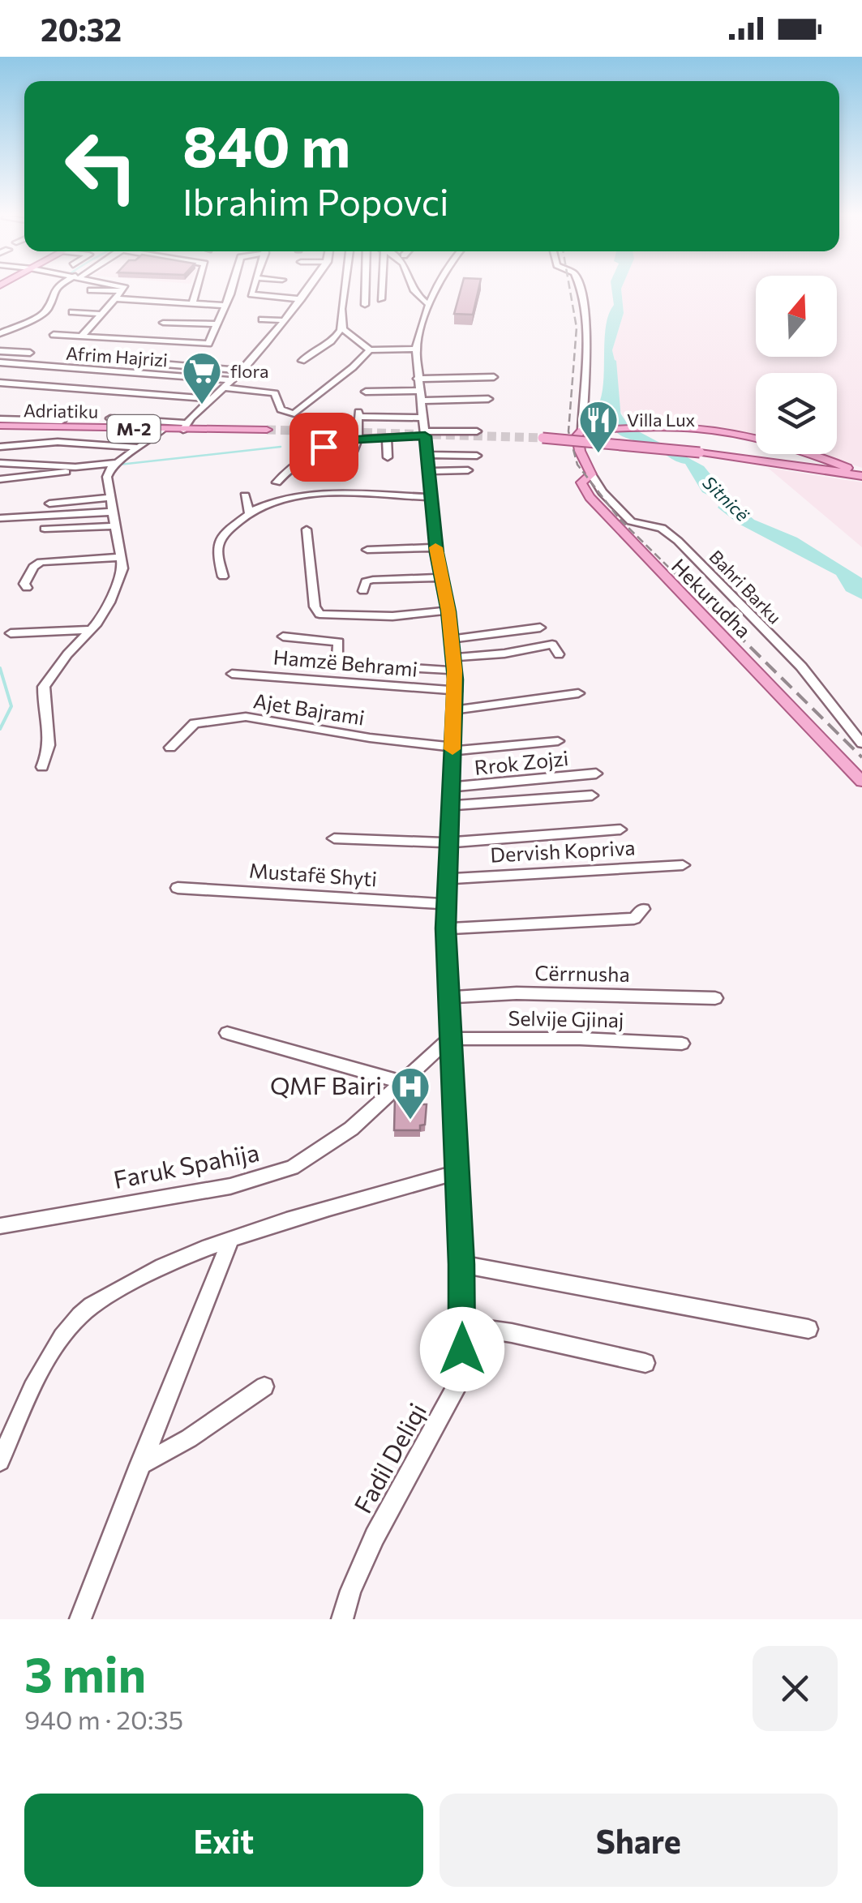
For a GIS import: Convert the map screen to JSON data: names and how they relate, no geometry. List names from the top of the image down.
{
  "streets": {
    "main road": ["Adriatiku", "M-2", "Hekurudha"],
    "street": [
      "Afrim Hajrizi",
      "Bahri Barku",
      "Hamzë Behrami",
      "Ajet Bajrami",
      "Rrok Zojzi",
      "Dervish Kopriva",
      "Mustafë Shyti",
      "Cërrnusha",
      "Selvije Gjinaj",
      "Faruk Spahija",
      "Fadil Deliqi"
    ]
  },
  "crossings": [
    ["Bahri Barku", "Hekurudha"],
    ["Hamzë Behrami", "Fadil Deliqi"],
    ["Ajet Bajrami", "Fadil Deliqi"],
    ["Rrok Zojzi", "Fadil Deliqi"],
    ["Dervish Kopriva", "Fadil Deliqi"],
    ["Mustafë Shyti", "Fadil Deliqi"],
    ["Cërrnusha", "Fadil Deliqi"],
    ["Selvije Gjinaj", "Faruk Spahija"],
    ["Selvije Gjinaj", "Fadil Deliqi"],
    ["Faruk Spahija", "Fadil Deliqi"]
  ],
  "water": ["Sitnicë"],
  "places": {
    "supermarket": ["flora"],
    "restaurant": ["Villa Lux"],
    "hospital": ["QMF Bairi"]
  },
  "north": "top",
  "page": {
    "status": "20:32",
    "turn": ["840 m", "Ibrahim Popovci"],
    "heading": ["3 min", "940 m · 20:35"],
    "buttons": ["Exit", "Share"]
  }
}
